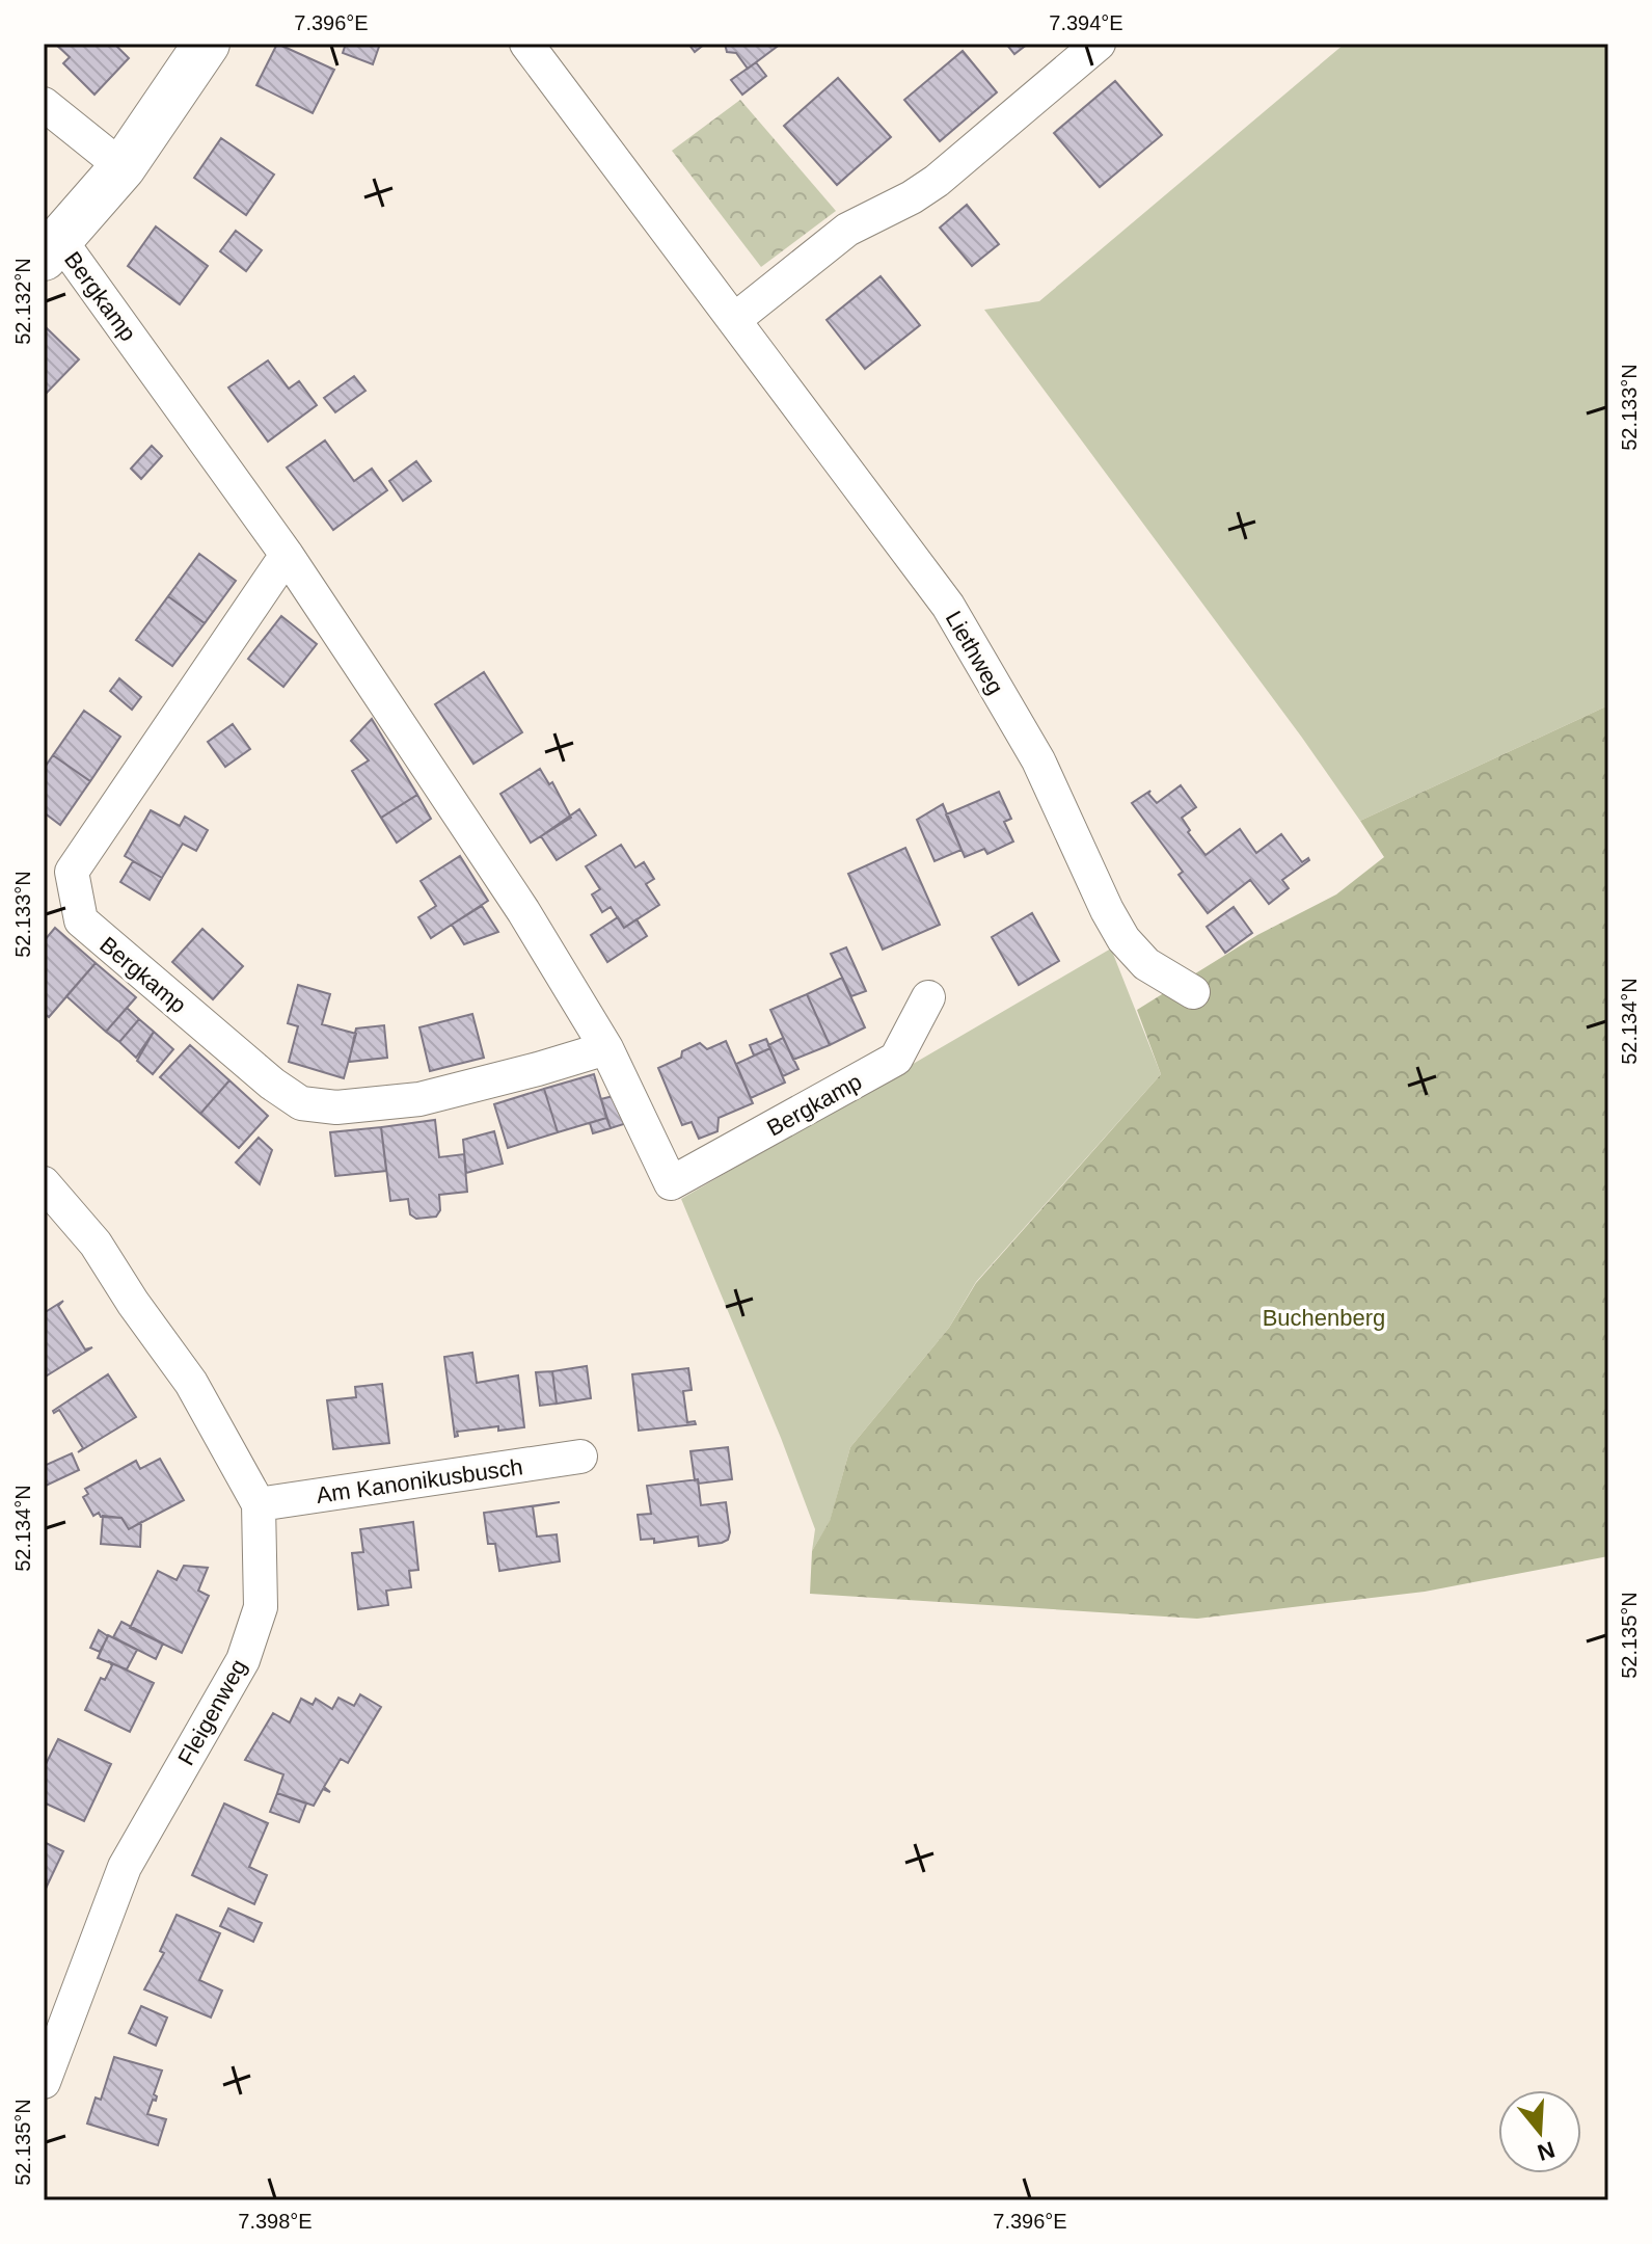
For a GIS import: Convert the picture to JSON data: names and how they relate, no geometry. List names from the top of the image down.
{
  "streets": {
    "street": [
      "Bergkamp",
      "Liethweg",
      "Am Kanonikusbusch",
      "Fleigenweg"
    ]
  },
  "crossings": [
    ["Am Kanonikusbusch", "Fleigenweg"]
  ],
  "parks": ["Buchenberg"],
  "north": "bottom",
  "coordinates": [
    "7.396°E",
    "7.394°E",
    "52.132°N",
    "52.133°N",
    "52.134°N",
    "52.135°N",
    "7.398°E"
  ]
}
